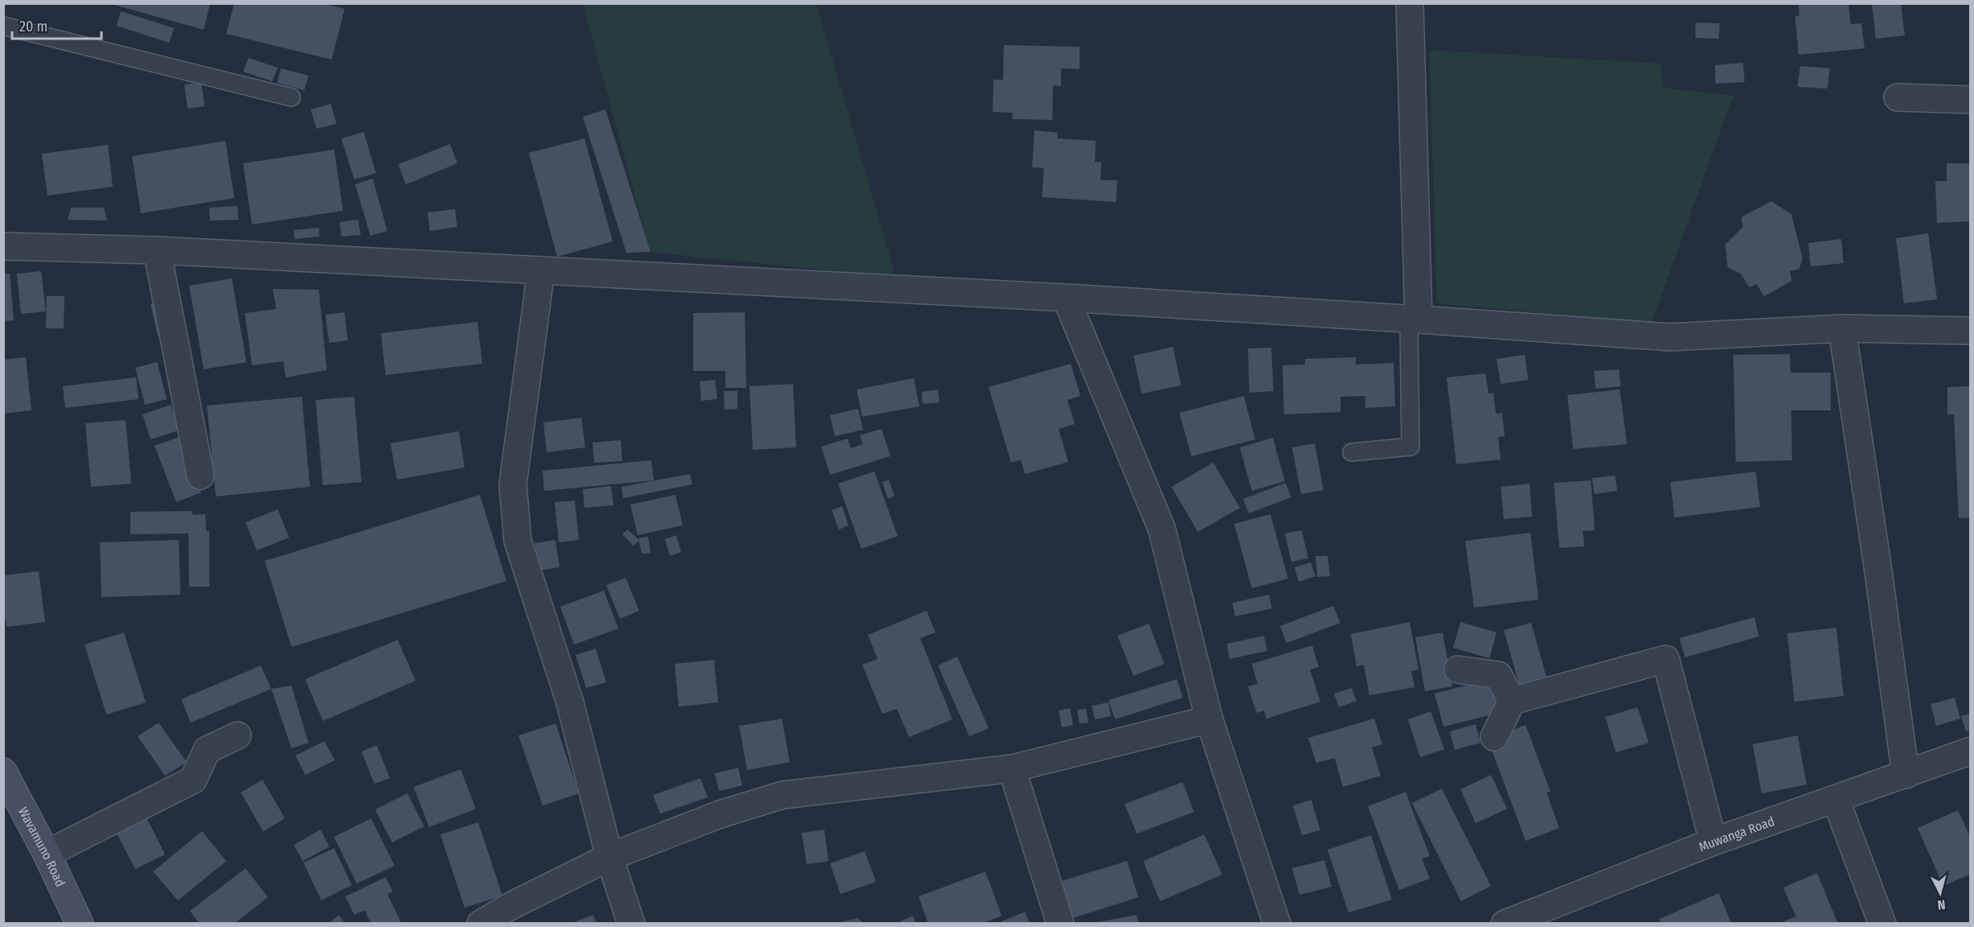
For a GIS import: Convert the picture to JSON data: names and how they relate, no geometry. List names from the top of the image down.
{
  "streets": {
    "main road": ["Wavamuno Road"],
    "street": ["Muwanga Road"]
  },
  "scale_bar": "20 m",
  "north": "bottom"
}
